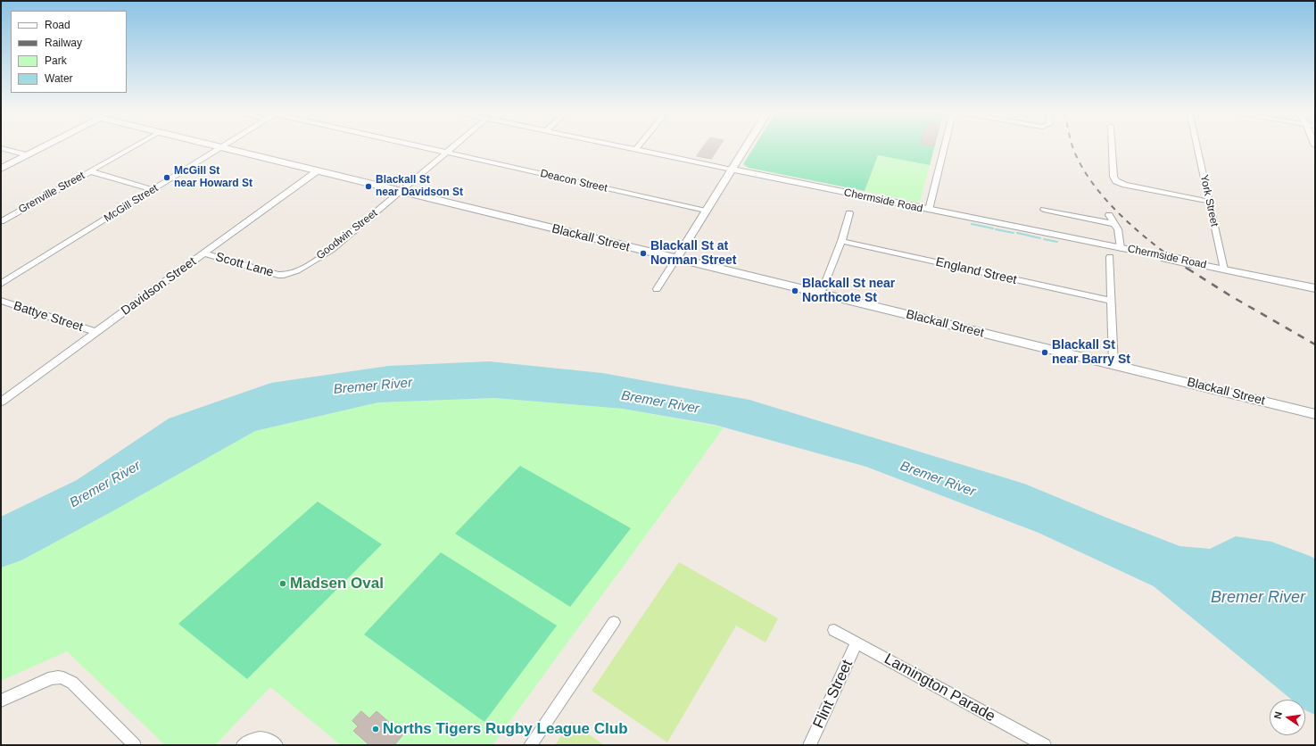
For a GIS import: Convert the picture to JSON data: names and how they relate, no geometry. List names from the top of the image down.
{
  "streets": {
    "street": [
      "Deacon Street",
      "Grenville Street",
      "Chermside Road",
      "York Street",
      "McGill Street",
      "Goodwin Street",
      "Blackall Street",
      "Scott Lane",
      "England Street",
      "Davidson Street",
      "Battye Street",
      "Lamington Parade",
      "Flint Street"
    ]
  },
  "crossings": [
    ["Deacon Street", "Goodwin Street"],
    ["Chermside Road", "York Street"],
    ["McGill Street", "Blackall Street"],
    ["Goodwin Street", "Blackall Street"],
    ["Goodwin Street", "Scott Lane"],
    ["Blackall Street", "Davidson Street"],
    ["Scott Lane", "Davidson Street"],
    ["Davidson Street", "Battye Street"],
    ["Lamington Parade", "Flint Street"]
  ],
  "water": ["Bremer River"],
  "places": [
    "McGill St near Howard St",
    "Blackall St near Davidson St",
    "Blackall St at Norman Street",
    "Blackall St near Northcote St",
    "Blackall St near Barry St",
    "Madsen Oval",
    "Norths Tigers Rugby League Club"
  ],
  "legend": [
    "Road",
    "Railway",
    "Park",
    "Water"
  ],
  "north": "left"
}
